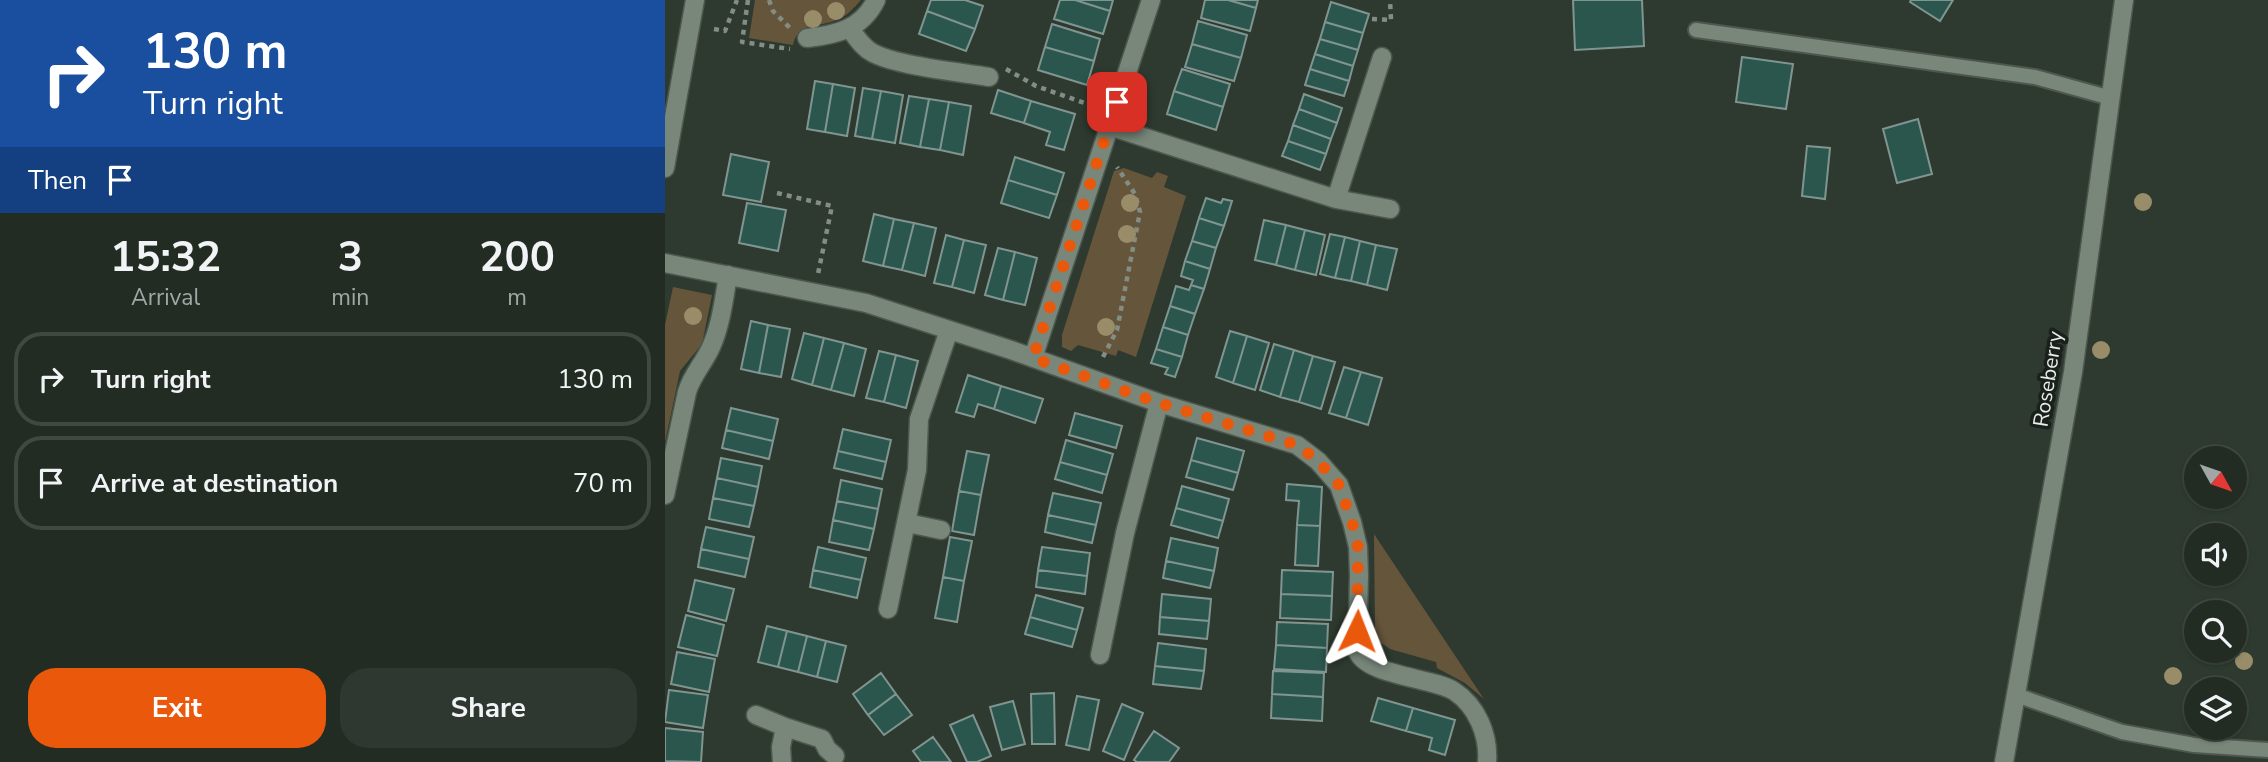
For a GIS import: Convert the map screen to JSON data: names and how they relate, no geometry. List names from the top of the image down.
{
  "streets": {
    "street": ["Roseberry"]
  },
  "north": "bottom right",
  "page": {
    "turn": ["130 m", "Turn right"],
    "then": "Then",
    "eta": [
      "15:32",
      "Arrival",
      "3",
      "min",
      "200",
      "m"
    ],
    "list": [
      {
        "name": "Turn right",
        "value": "130 m"
      },
      {
        "name": "Arrive at destination",
        "value": "70 m"
      }
    ],
    "buttons": ["Exit", "Share"]
  }
}
